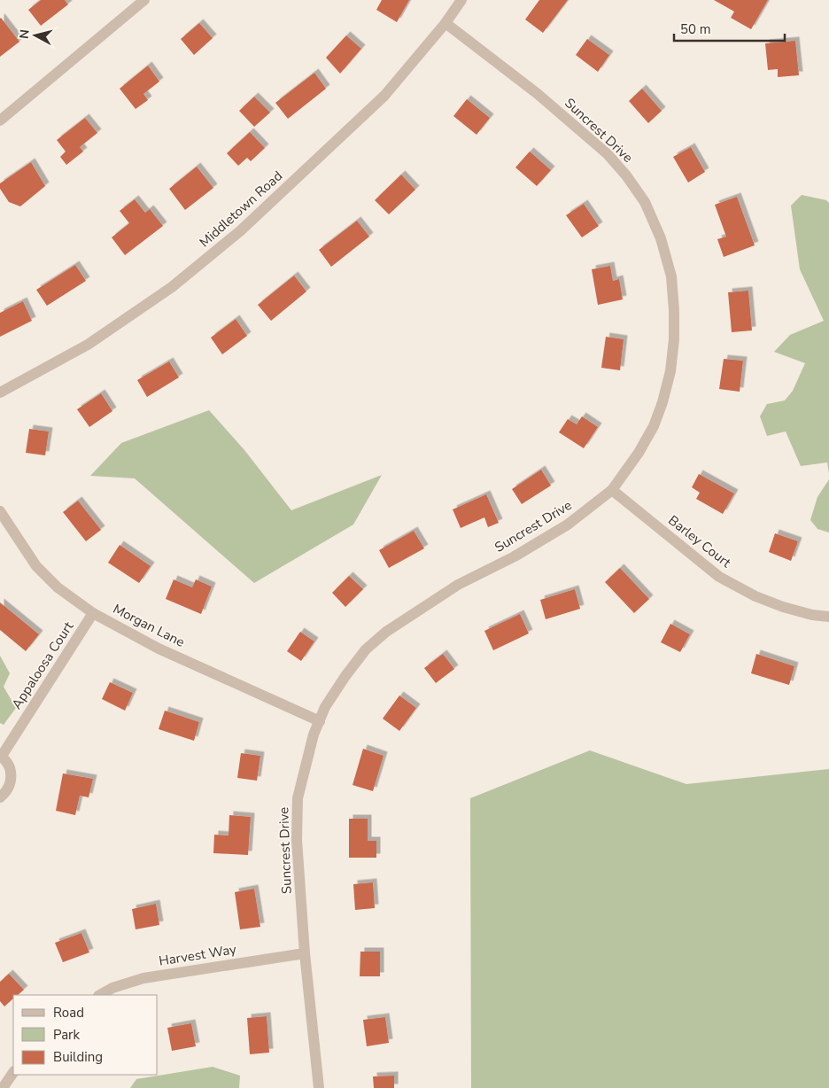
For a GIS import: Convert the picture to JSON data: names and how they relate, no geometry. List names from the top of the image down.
{
  "streets": {
    "street": [
      "Suncrest Drive",
      "Middletown Road",
      "Barley Court",
      "Morgan Lane",
      "Appaloosa Court",
      "Harvest Way"
    ]
  },
  "crossings": [
    ["Suncrest Drive", "Middletown Road"],
    ["Suncrest Drive", "Barley Court"],
    ["Suncrest Drive", "Morgan Lane"],
    ["Suncrest Drive", "Harvest Way"],
    ["Morgan Lane", "Appaloosa Court"]
  ],
  "legend": ["Road", "Park", "Building"],
  "scale_bar": "50 m",
  "north": "left"
}
